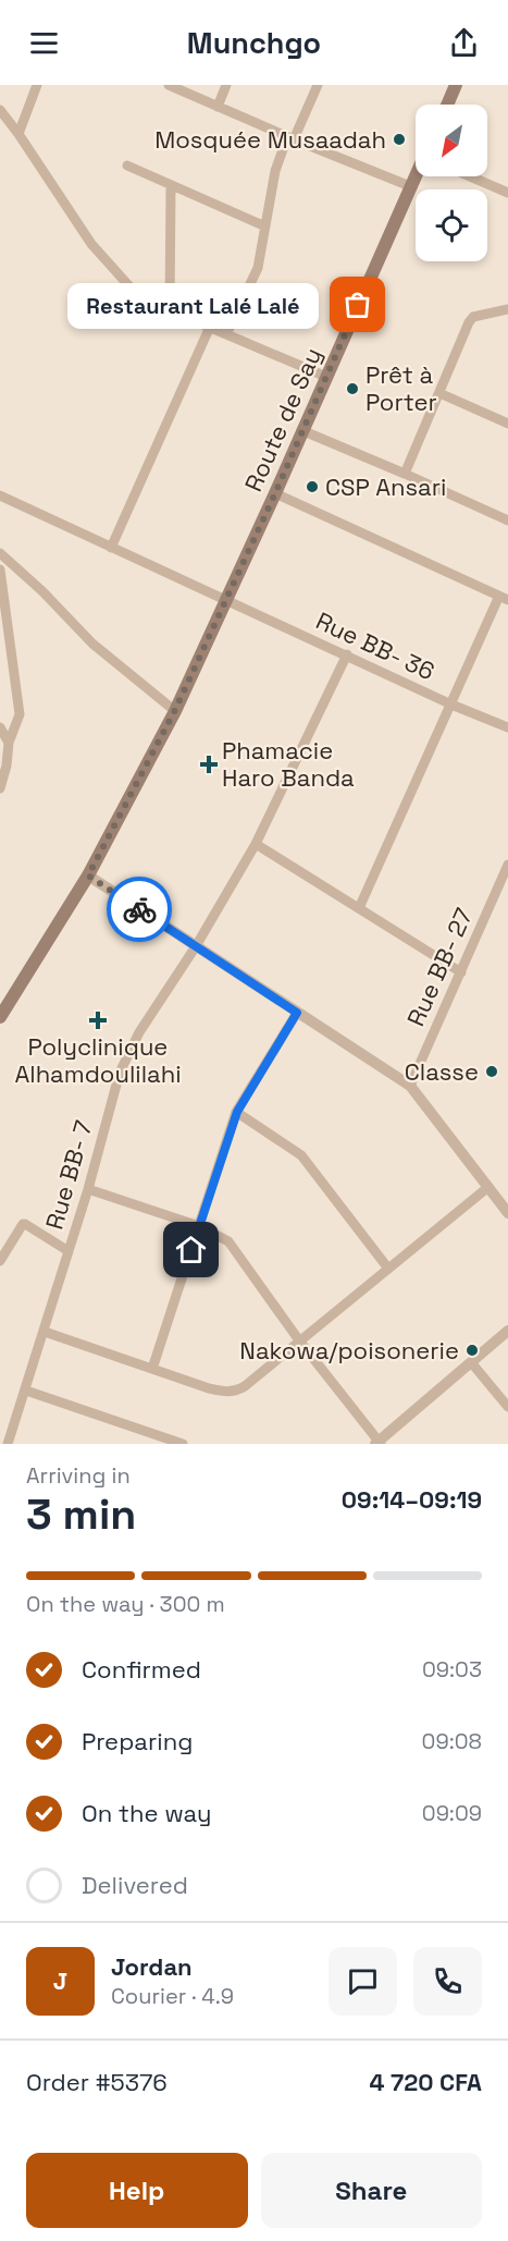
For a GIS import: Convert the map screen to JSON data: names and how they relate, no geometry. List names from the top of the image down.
{
  "streets": {
    "main road": ["Route de Say"],
    "street": ["Rue BB- 36", "Rue BB- 27", "Rue BB- 7"]
  },
  "crossings": [
    ["Route de Say", "Rue BB- 36"],
    ["Rue BB- 36", "Rue BB- 7"]
  ],
  "places": {
    "other": [
      "Mosquée Musaadah",
      "Restaurant Lalé Lalé",
      "Prêt à Porter",
      "CSP Ansari",
      "Classe",
      "Nakowa/poisonerie"
    ],
    "health": ["Phamacie Haro Banda", "Polyclinique Alhamdoulilahi"]
  },
  "north": "bottom left",
  "page": {
    "header": "Munchgo",
    "bubble": "Restaurant Lalé Lalé",
    "heading": ["3 min", "Arriving in", "09:14–09:19"],
    "panel": [
      "Jordan",
      "Courier · 4.9",
      "Order #5376",
      "4 720 CFA"
    ],
    "bar": "On the way · 300 m",
    "list": [
      ["Confirmed", "09:03"],
      ["Preparing", "09:08"],
      ["On the way", "09:09"],
      "Delivered"
    ],
    "round": "J",
    "buttons": ["Help", "Share"]
  }
}
